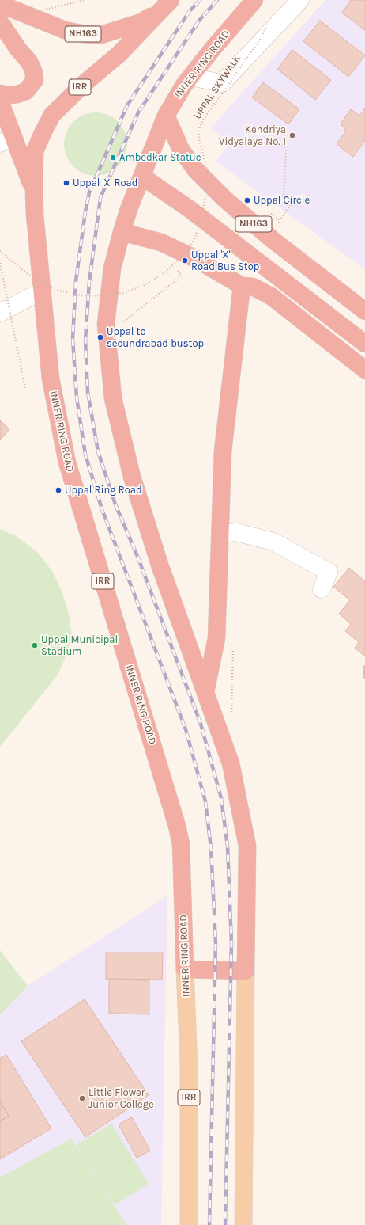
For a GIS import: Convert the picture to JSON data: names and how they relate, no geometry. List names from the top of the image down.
{
  "streets": {
    "highway": ["NH163", "INNER RING ROAD", "IRR"],
    "path": ["UPPAL SKYWALK"]
  },
  "crossings": [
    ["NH163", "INNER RING ROAD"]
  ],
  "places": [
    "Kendriya Vidyalaya No. 1",
    "Ambedkar Statue",
    "Uppal 'X' Road",
    "Uppal Circle",
    "Uppal 'X' Road Bus Stop",
    "Uppal to secundrabad bustop",
    "Uppal Ring Road",
    "Uppal Municipal Stadium",
    "Little Flower Junior College"
  ]
}
